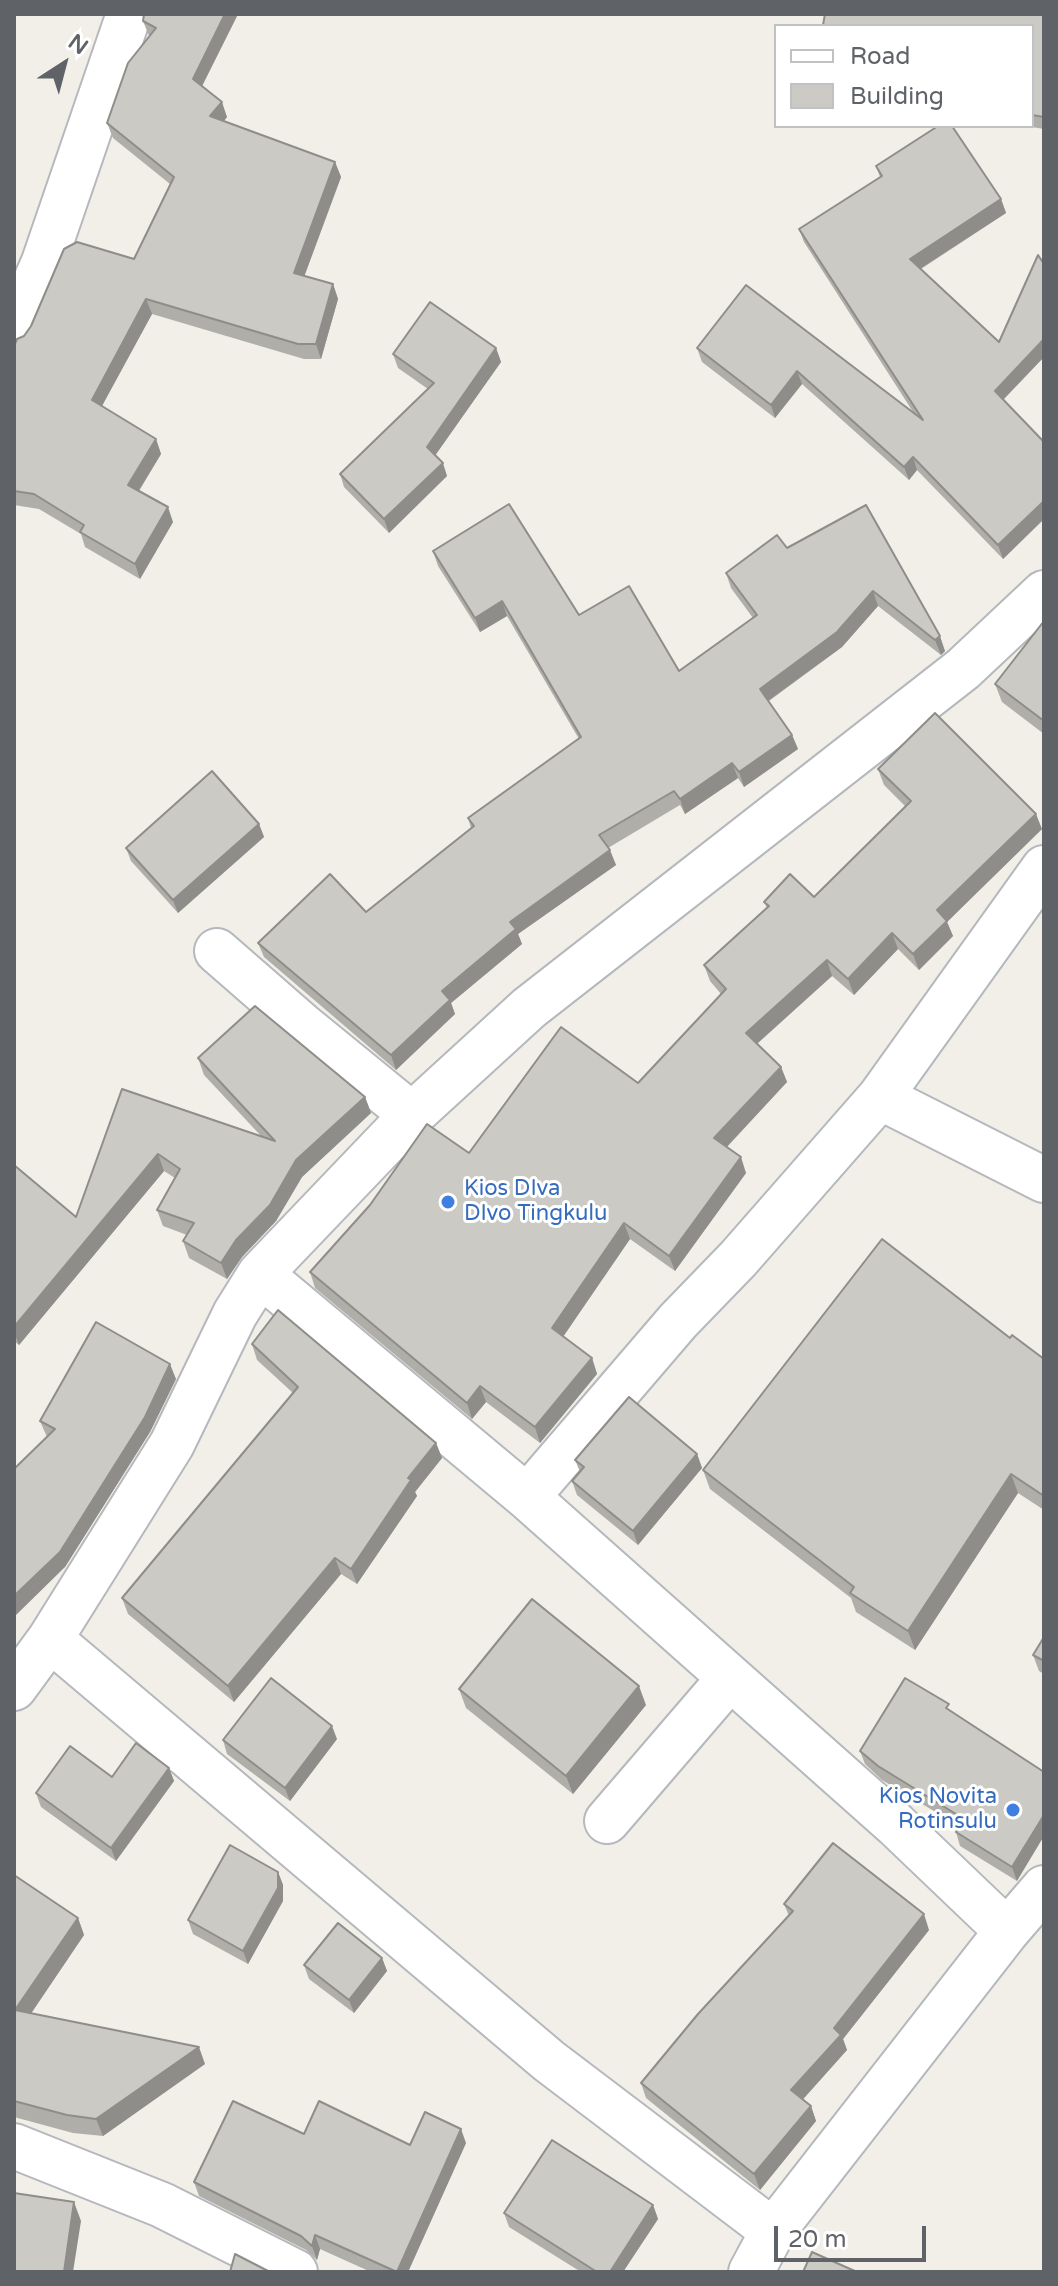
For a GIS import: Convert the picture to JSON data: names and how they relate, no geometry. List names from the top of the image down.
{
  "places": ["Kios DIva DIvo Tingkulu", "Kios Novita Rotinsulu"],
  "legend": ["Road", "Building"],
  "scale_bar": "20 m",
  "north": "top right"
}
